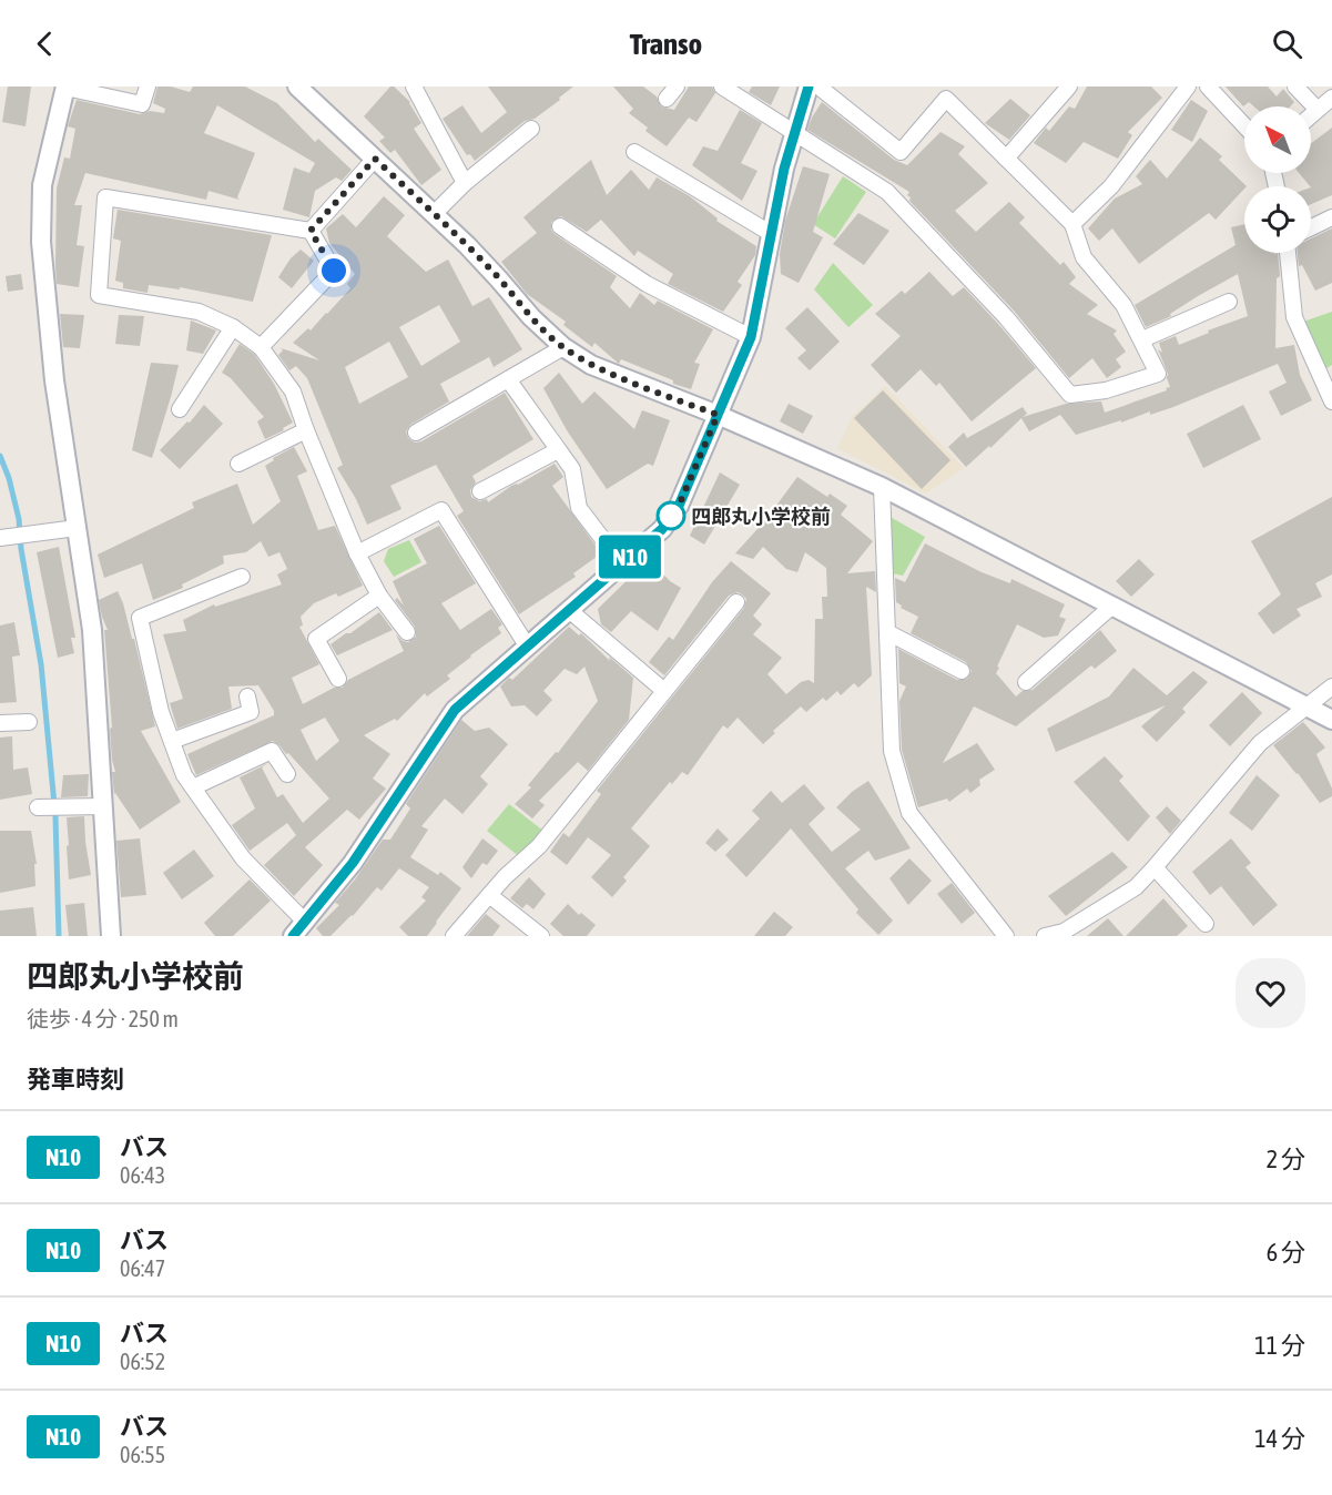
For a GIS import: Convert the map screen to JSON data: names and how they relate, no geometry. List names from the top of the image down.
{
  "places": ["四郎丸小学校前"],
  "lines": ["bus line N10"],
  "north": "top left",
  "page": {
    "header": "Transo",
    "on_map": "N10",
    "heading": [
      ["四郎丸小学校前", "徒歩 · 4 分 · 250 m"],
      "発車時刻"
    ],
    "list": [
      {
        "mark": "N10",
        "name": "バス",
        "note": "06:43",
        "value": "2 分"
      },
      {
        "mark": "N10",
        "name": "バス",
        "note": "06:47",
        "value": "6 分"
      },
      {
        "mark": "N10",
        "name": "バス",
        "note": "06:52",
        "value": "11 分"
      },
      {
        "mark": "N10",
        "name": "バス",
        "note": "06:55",
        "value": "14 分"
      }
    ]
  }
}
